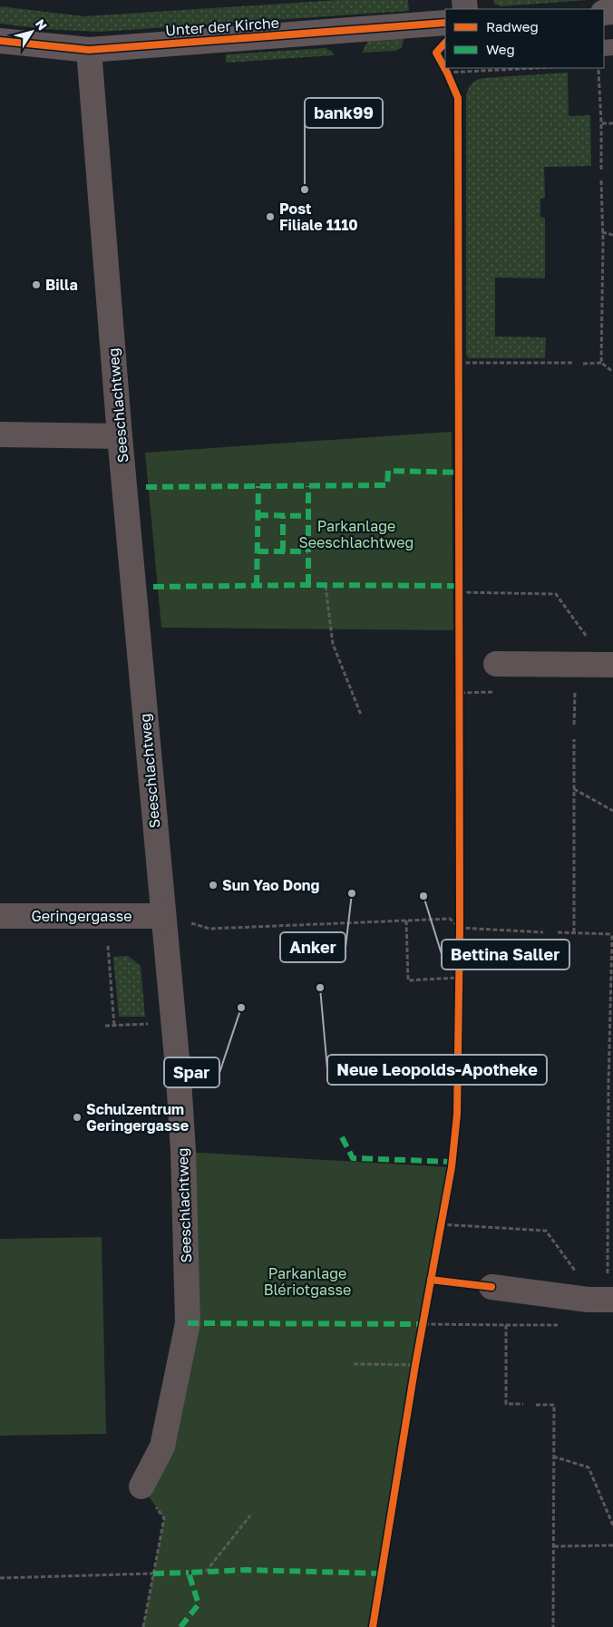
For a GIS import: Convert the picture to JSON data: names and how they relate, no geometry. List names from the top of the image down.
{
  "streets": {
    "main road": ["Unter der Kirche"],
    "street": ["Seeschlachtweg", "Geringergasse"]
  },
  "crossings": [
    ["Unter der Kirche", "Seeschlachtweg"],
    ["Seeschlachtweg", "Geringergasse"]
  ],
  "parks": ["Parkanlage Seeschlachtweg", "Parkanlage Blériotgasse"],
  "places": [
    "bank99",
    "Post Filiale 1110",
    "Billa",
    "Sun Yao Dong",
    "Anker",
    "Bettina Saller",
    "Neue Leopolds-Apotheke",
    "Spar",
    "Schulzentrum Geringergasse"
  ],
  "legend": ["Radweg", "Weg"],
  "north": "top right"
}
